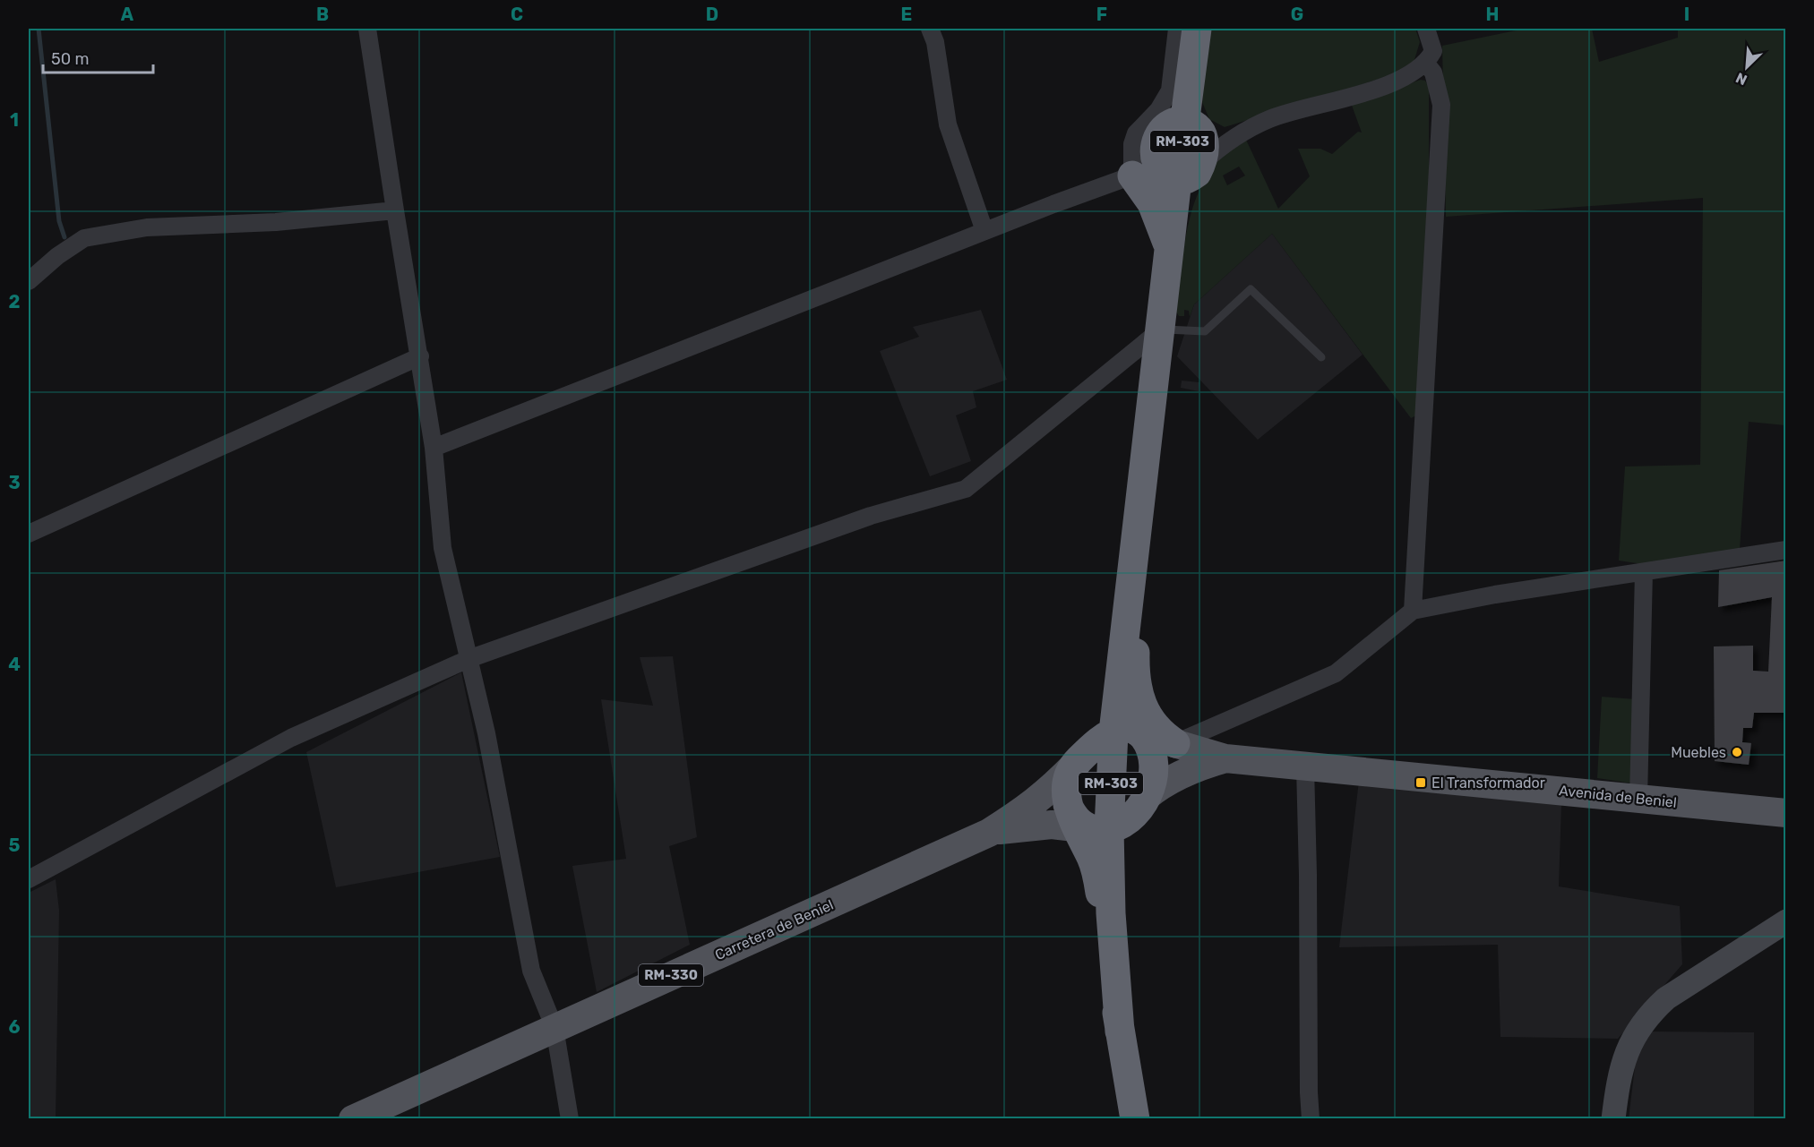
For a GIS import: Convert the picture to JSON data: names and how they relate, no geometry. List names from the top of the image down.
{
  "streets": {
    "highway": ["RM-303"],
    "main road": ["Avenida de Beniel", "Carretera de Beniel", "RM-330"]
  },
  "places": {
    "other": ["Muebles"],
    "transit": ["El Transformador"]
  },
  "scale_bar": "50 m",
  "north": "bottom left",
  "grid": {
    "columns": [
      "A",
      "B",
      "C",
      "D",
      "E",
      "F",
      "G",
      "H",
      "I"
    ],
    "rows": [
      "1",
      "2",
      "3",
      "4",
      "5",
      "6"
    ]
  }
}
